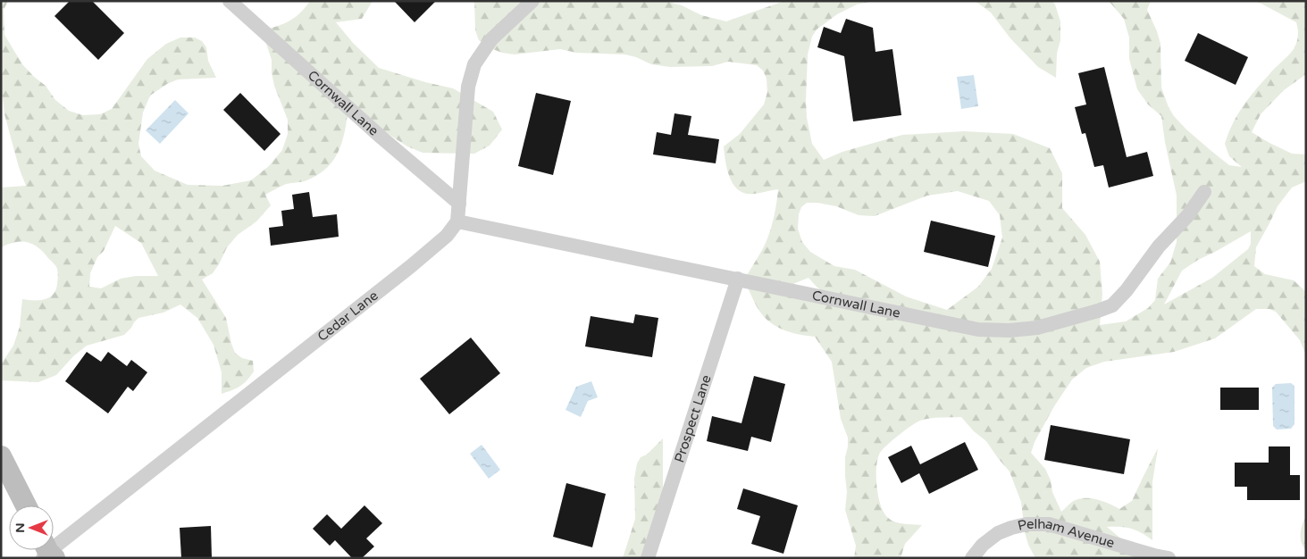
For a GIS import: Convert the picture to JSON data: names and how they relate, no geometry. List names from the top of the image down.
{
  "streets": {
    "street": [
      "Cornwall Lane",
      "Cedar Lane",
      "Prospect Lane",
      "Pelham Avenue"
    ]
  },
  "crossings": [
    ["Cornwall Lane", "Cedar Lane"],
    ["Cornwall Lane", "Prospect Lane"]
  ],
  "north": "left"
}
